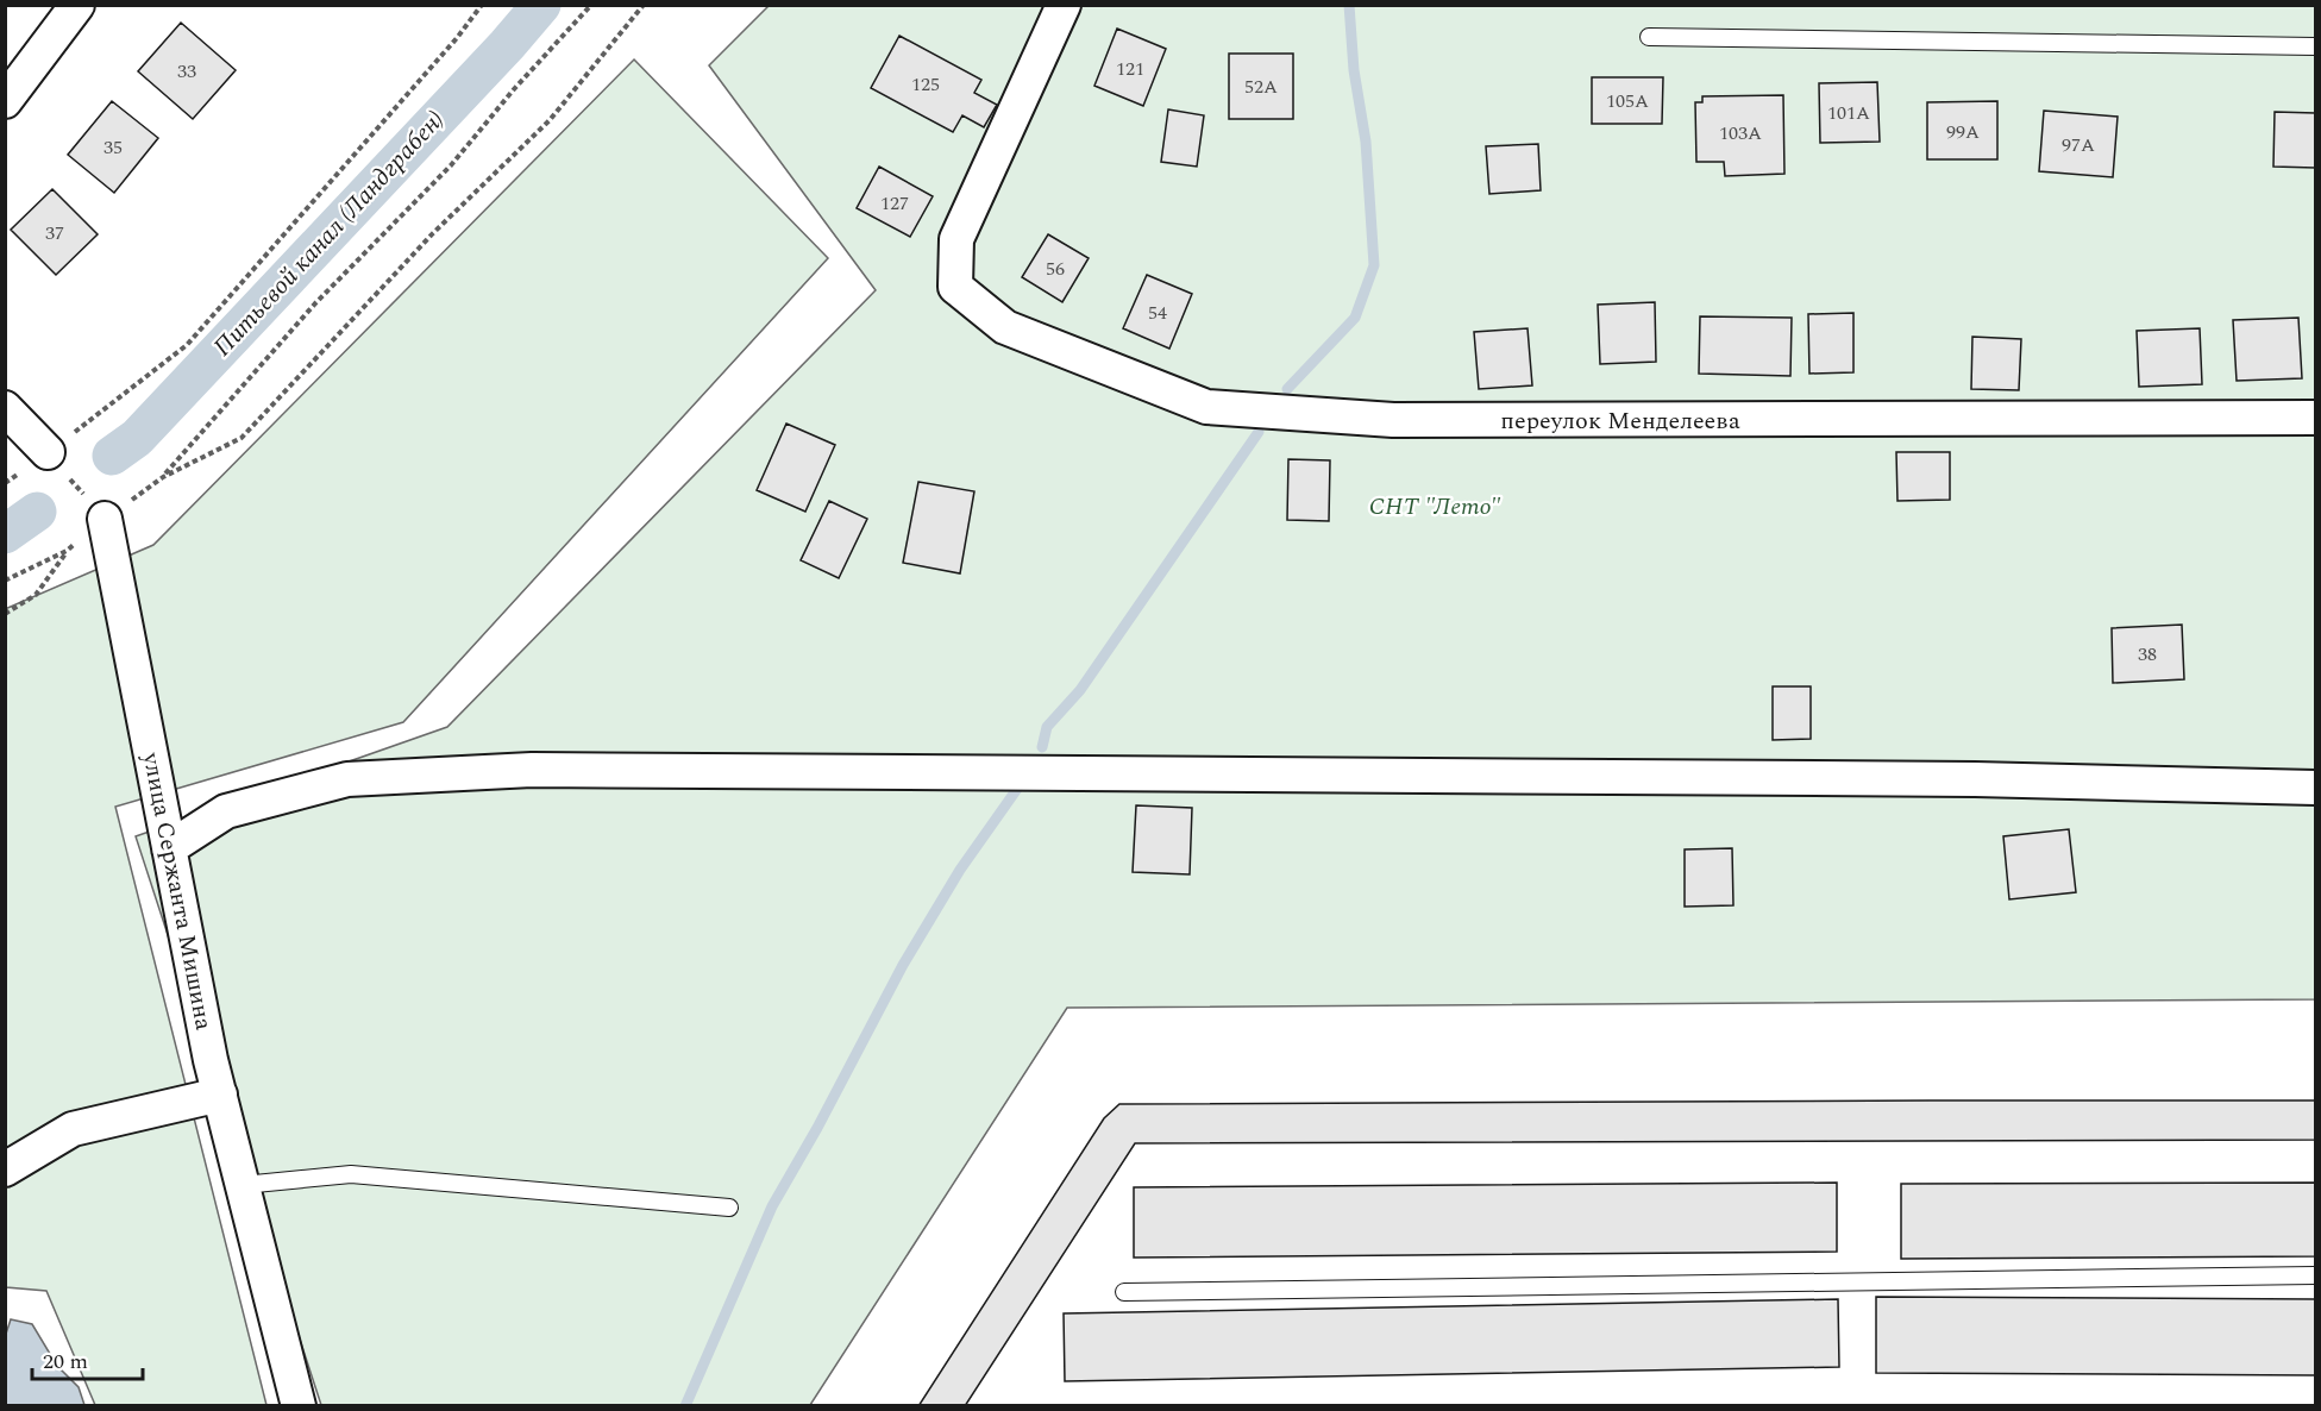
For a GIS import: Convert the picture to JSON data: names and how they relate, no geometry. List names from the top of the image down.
{
  "streets": {
    "street": ["переулок Менделеева", "улица Сержанта Мишина"]
  },
  "water": ["Питьевой канал (Ландграбен)"],
  "parks": ["СНТ \"Лето\""],
  "house_numbers": [
    "121",
    "33",
    "125",
    "52А",
    "105А",
    "101А",
    "99А",
    "103А",
    "97А",
    "35",
    "127",
    "37",
    "56",
    "54",
    "38"
  ],
  "scale_bar": "20 m"
}
